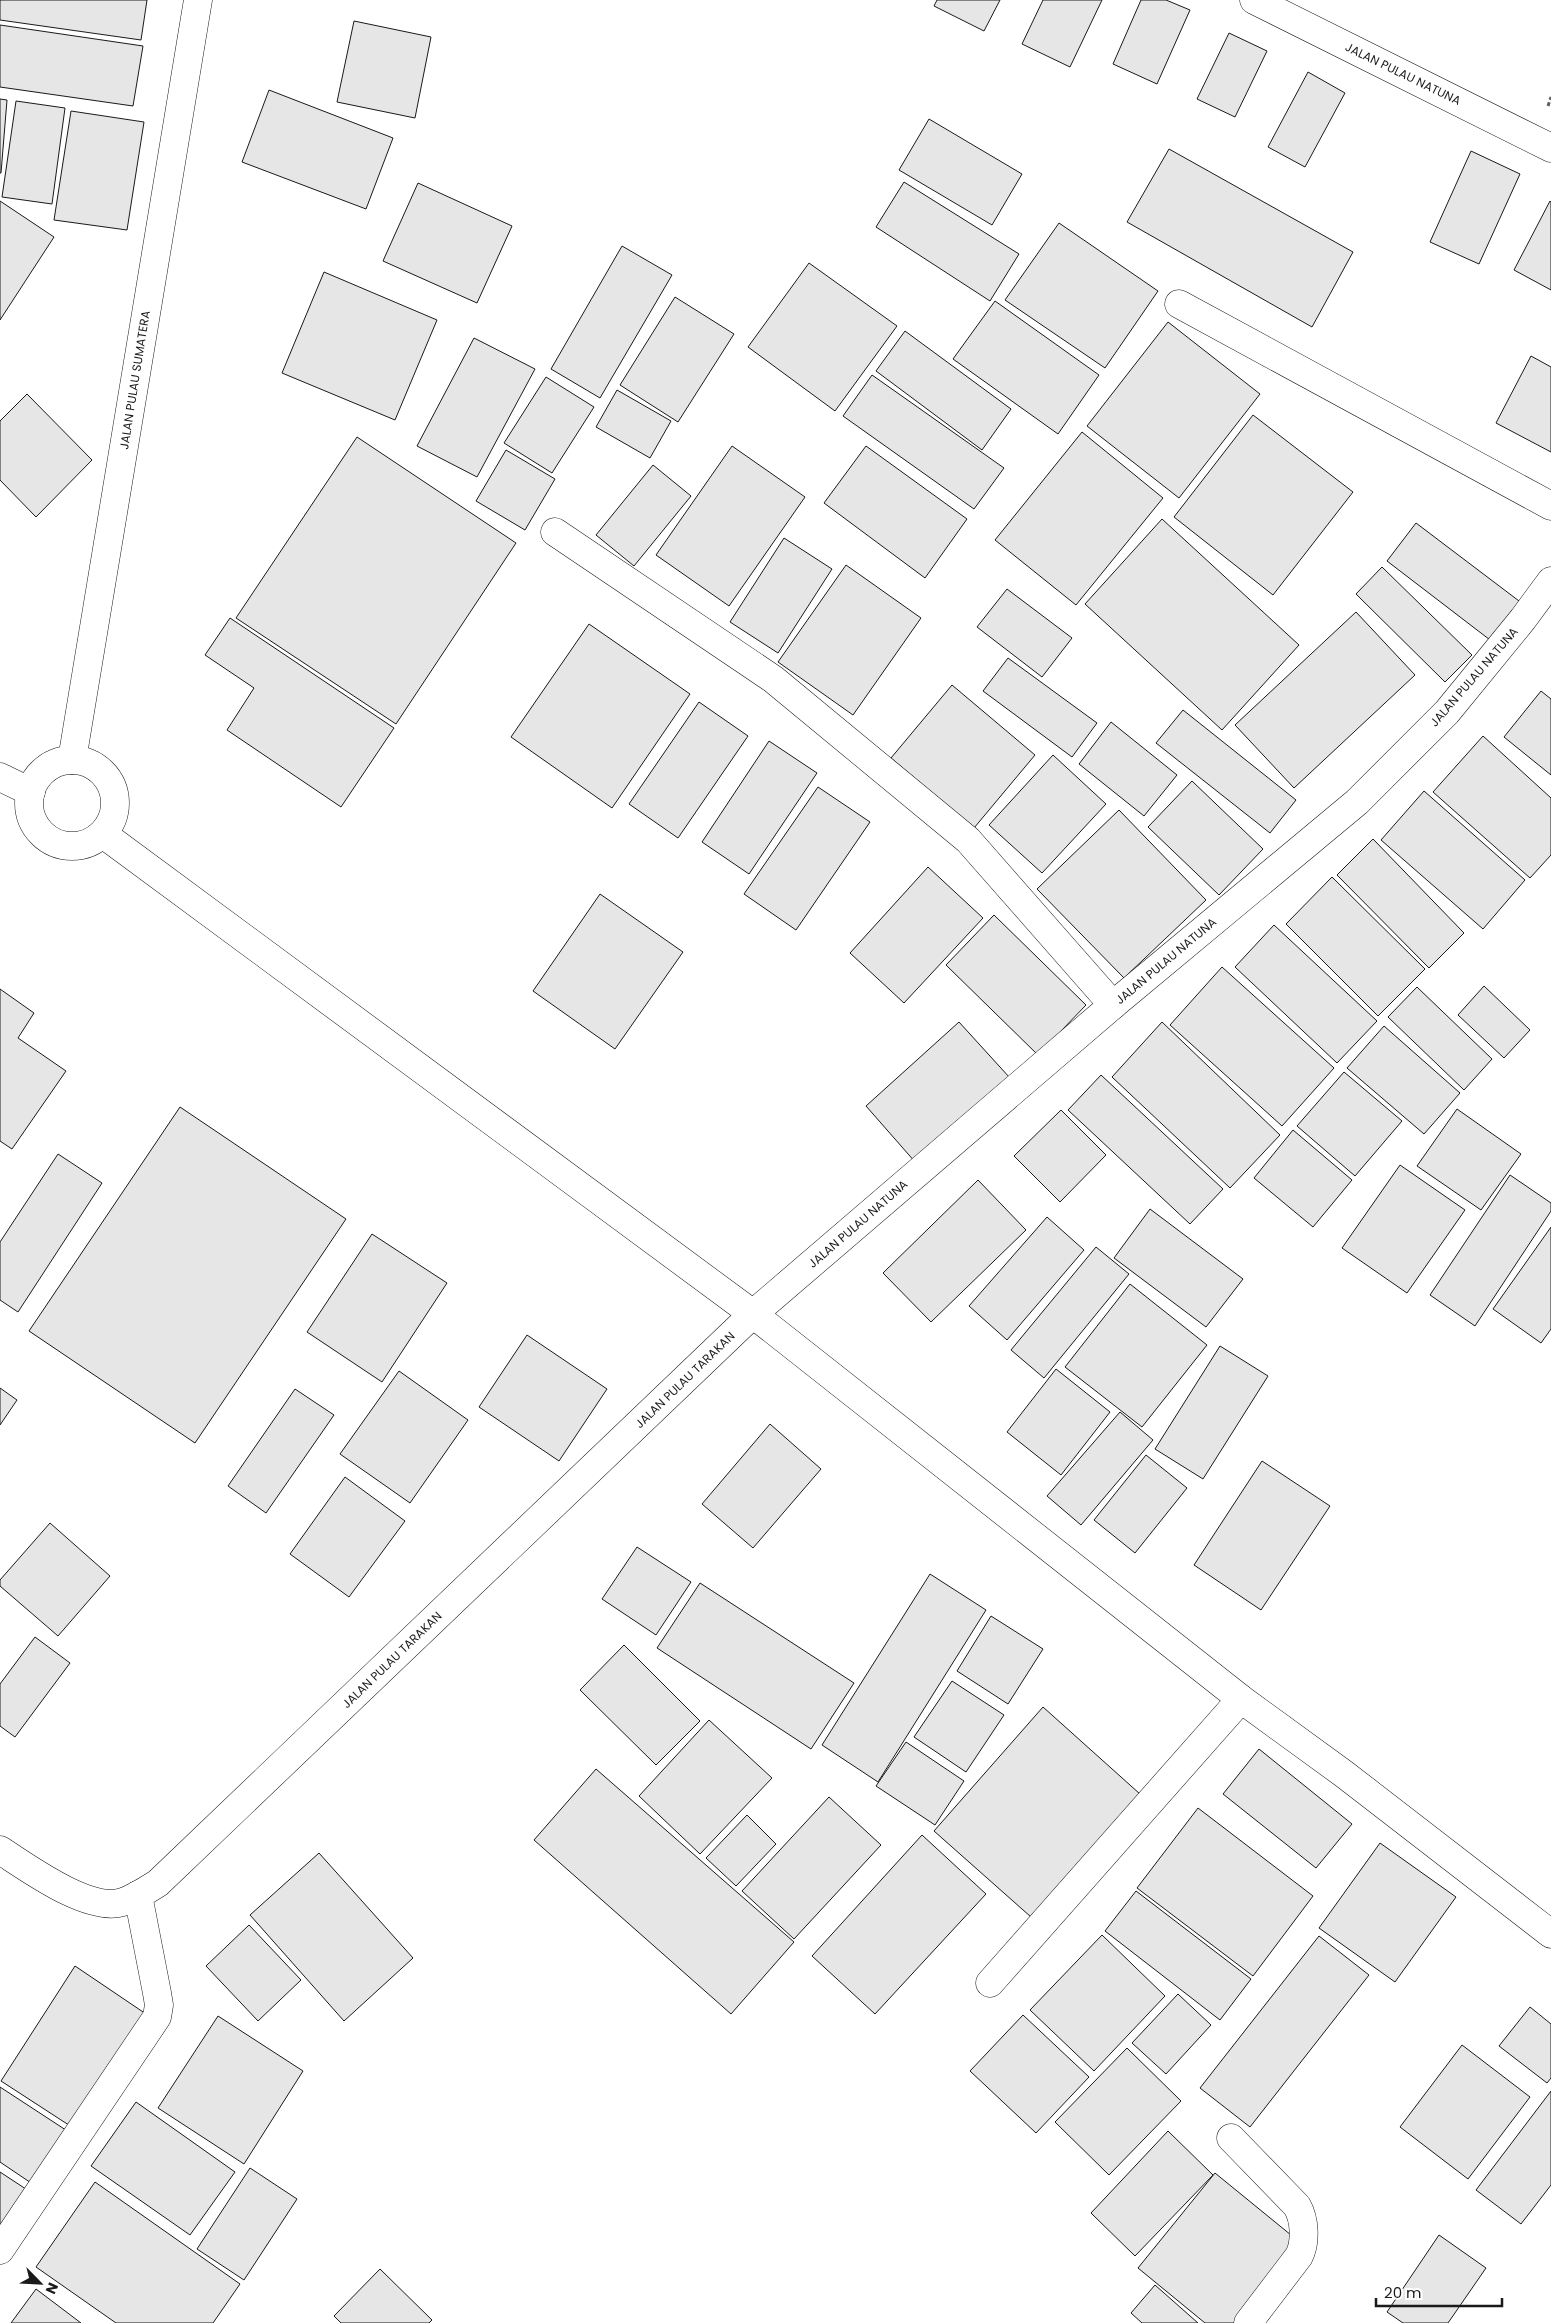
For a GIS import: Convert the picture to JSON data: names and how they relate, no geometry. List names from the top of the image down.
{
  "streets": {
    "main road": ["JALAN PULAU NATUNA", "JALAN PULAU SUMATERA", "JALAN PULAU TARAKAN"]
  },
  "crossings": [
    ["JALAN PULAU NATUNA", "JALAN PULAU TARAKAN"]
  ],
  "scale_bar": "20 m",
  "north": "bottom right"
}
